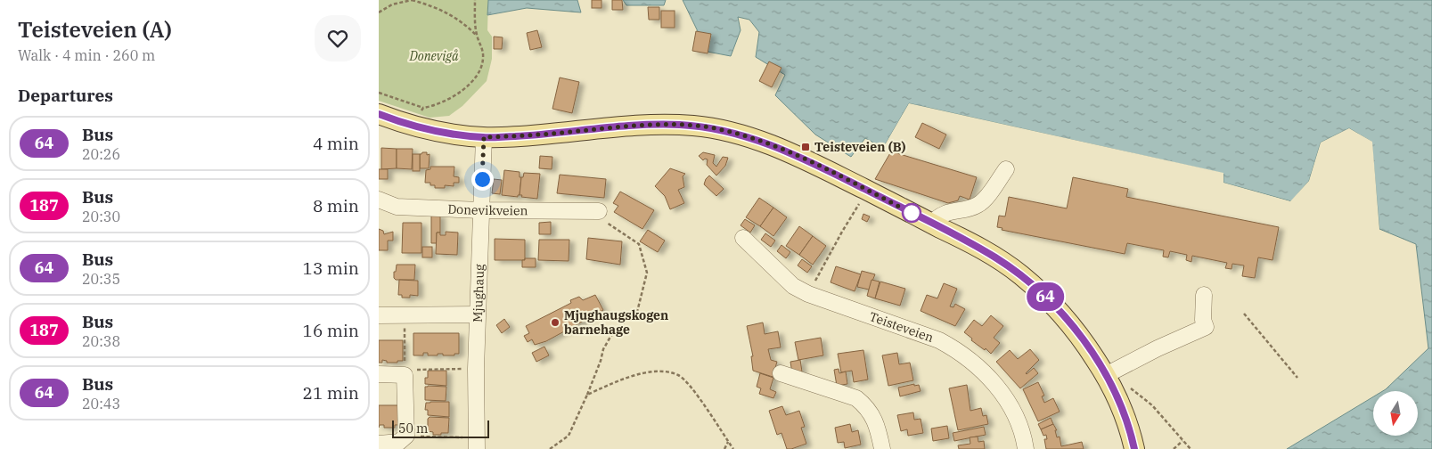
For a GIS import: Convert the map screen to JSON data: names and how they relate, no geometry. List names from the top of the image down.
{
  "streets": {
    "street": ["Donevikveien", "Mjughaug", "Teisteveien"]
  },
  "crossings": [
    ["Donevikveien", "Mjughaug"]
  ],
  "parks": ["Donevigå"],
  "places": {
    "transit": ["Teisteveien (B)"],
    "other": ["Mjughaugskogen barnehage"]
  },
  "lines": ["bus line 64"],
  "scale_bar": "50 m",
  "north": "bottom",
  "page": {
    "heading": [
      ["Teisteveien (A)", "Walk · 4 min · 260 m"],
      "Departures"
    ],
    "on_map": "64",
    "list": [
      {
        "mark": "64",
        "name": "Bus",
        "note": "20:26",
        "value": "4 min"
      },
      {
        "mark": "187",
        "name": "Bus",
        "note": "20:30",
        "value": "8 min"
      },
      {
        "mark": "64",
        "name": "Bus",
        "note": "20:35",
        "value": "13 min"
      },
      {
        "mark": "187",
        "name": "Bus",
        "note": "20:38",
        "value": "16 min"
      },
      {
        "mark": "64",
        "name": "Bus",
        "note": "20:43",
        "value": "21 min"
      }
    ],
    "scale": "50 m"
  }
}
